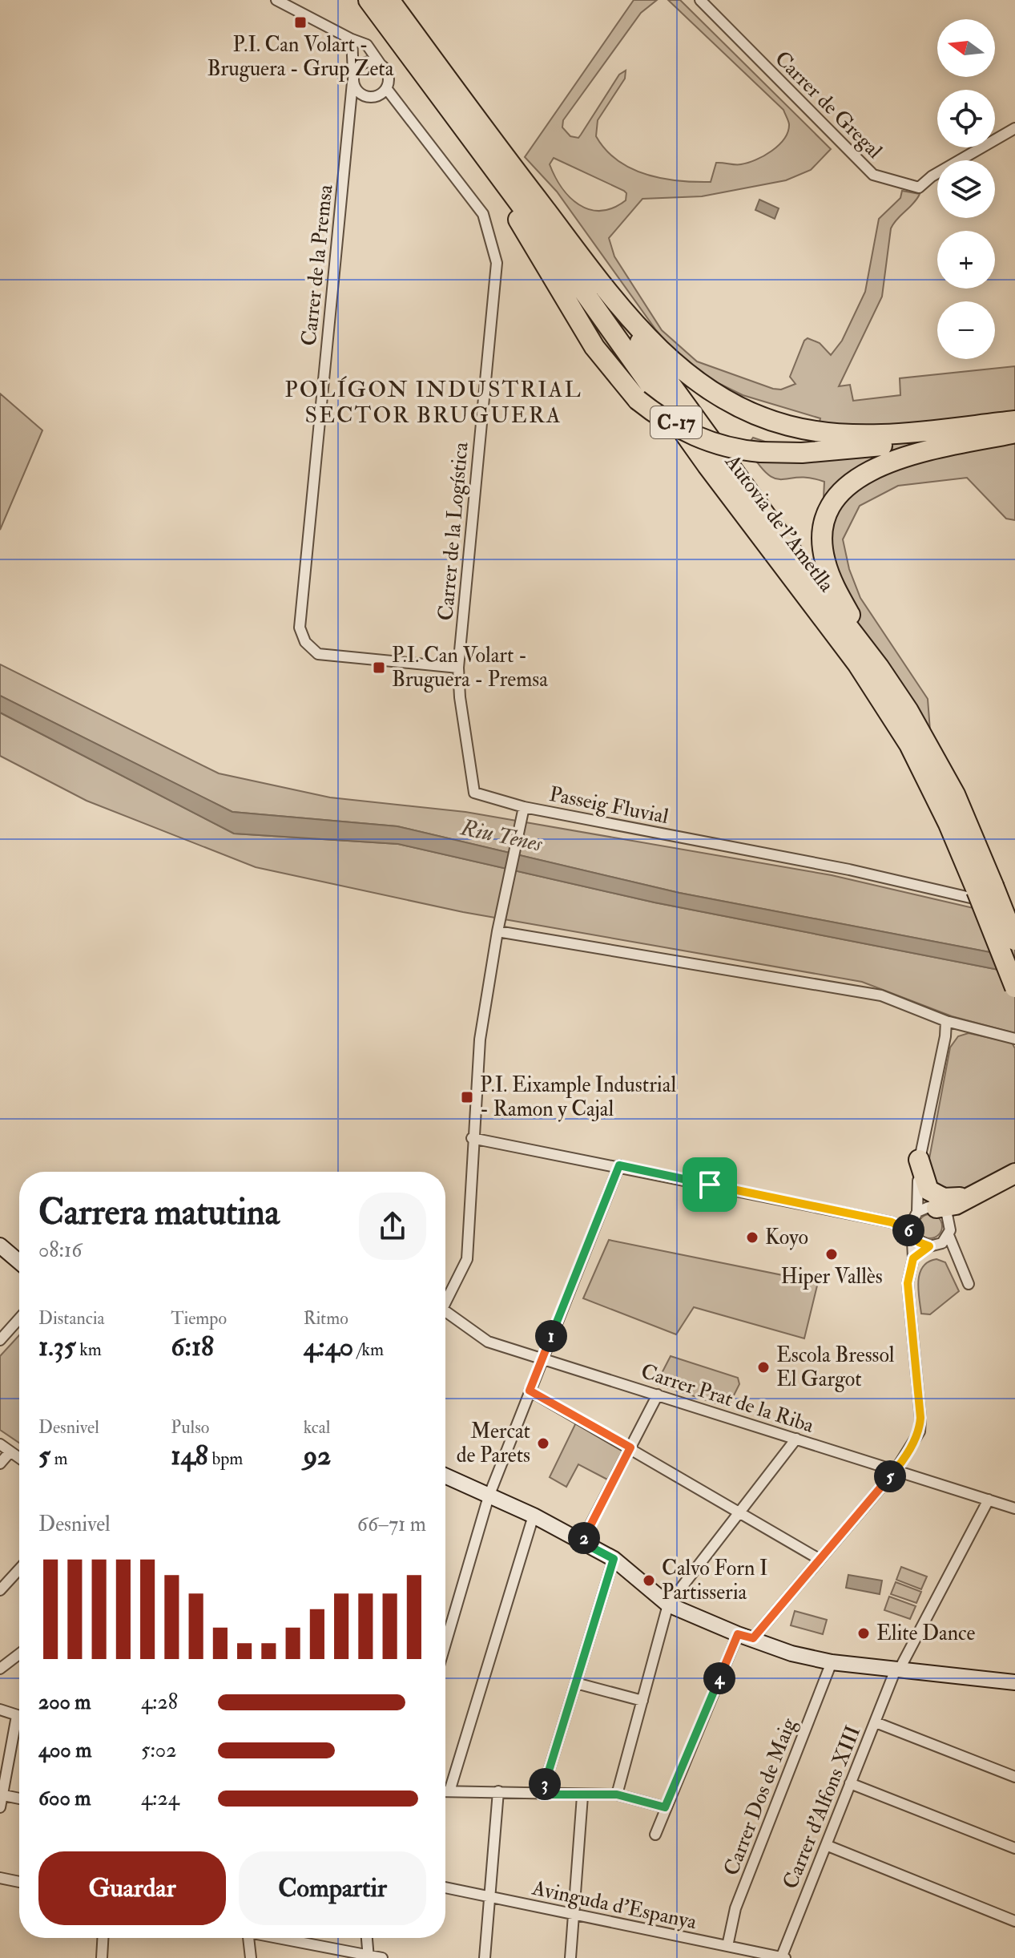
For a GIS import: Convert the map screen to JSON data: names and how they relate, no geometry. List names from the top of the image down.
{
  "streets": {
    "highway": ["C-17", "Autovia de l'Ametlla"],
    "street": [
      "Carrer de Gregal",
      "Carrer de la Premsa",
      "Carrer de la Logística",
      "Passeig Fluvial",
      "Carrer Prat de la Riba",
      "Carrer Dos de Maig",
      "Carrer d'Alfons XIII",
      "Avinguda d'Espanya"
    ]
  },
  "crossings": [
    ["Carrer de la Premsa", "Carrer de la Logística"],
    ["Carrer de la Premsa", "Passeig Fluvial"],
    ["C-17", "Autovia de l'Ametlla"],
    ["Carrer de la Logística", "Passeig Fluvial"],
    ["Carrer Prat de la Riba", "Carrer d'Alfons XIII"],
    ["Carrer Dos de Maig", "Avinguda d'Espanya"],
    ["Carrer d'Alfons XIII", "Avinguda d'Espanya"]
  ],
  "districts": ["POLÍGON INDUSTRIAL SECTOR BRUGUERA"],
  "water": ["Riu Tenes"],
  "places": {
    "transit": ["P.I. Can Volart - Bruguera - Grup Zeta", "P.I. Can Volart - Bruguera - Premsa", "P.I. Eixample Industrial - Ramon y Cajal"],
    "other": [
      "Koyo",
      "Hiper Vallès",
      "Escola Bressol El Gargot",
      "Mercat de Parets",
      "Calvo Forn I Partisseria",
      "Elite Dance"
    ]
  },
  "north": "left",
  "page": {
    "map_buttons": ["+", "−"],
    "heading": ["Carrera matutina", "08:16"],
    "pins": [
      "6",
      "1",
      "5",
      "2",
      "4",
      "3"
    ],
    "stats": [
      ["Distancia", "1.35 km"],
      ["Tiempo", "6:18"],
      ["Ritmo", "4:40 /km"],
      ["Desnivel", "5 m"],
      ["Pulso", "148 bpm"],
      ["kcal", "92"]
    ],
    "chart": ["Desnivel", "66–71 m"],
    "list": [
      {
        "name": "200 m",
        "note": "4:28"
      },
      {
        "name": "400 m",
        "note": "5:02"
      },
      {
        "name": "600 m",
        "note": "4:24"
      }
    ],
    "buttons": ["Guardar", "Compartir"]
  }
}
